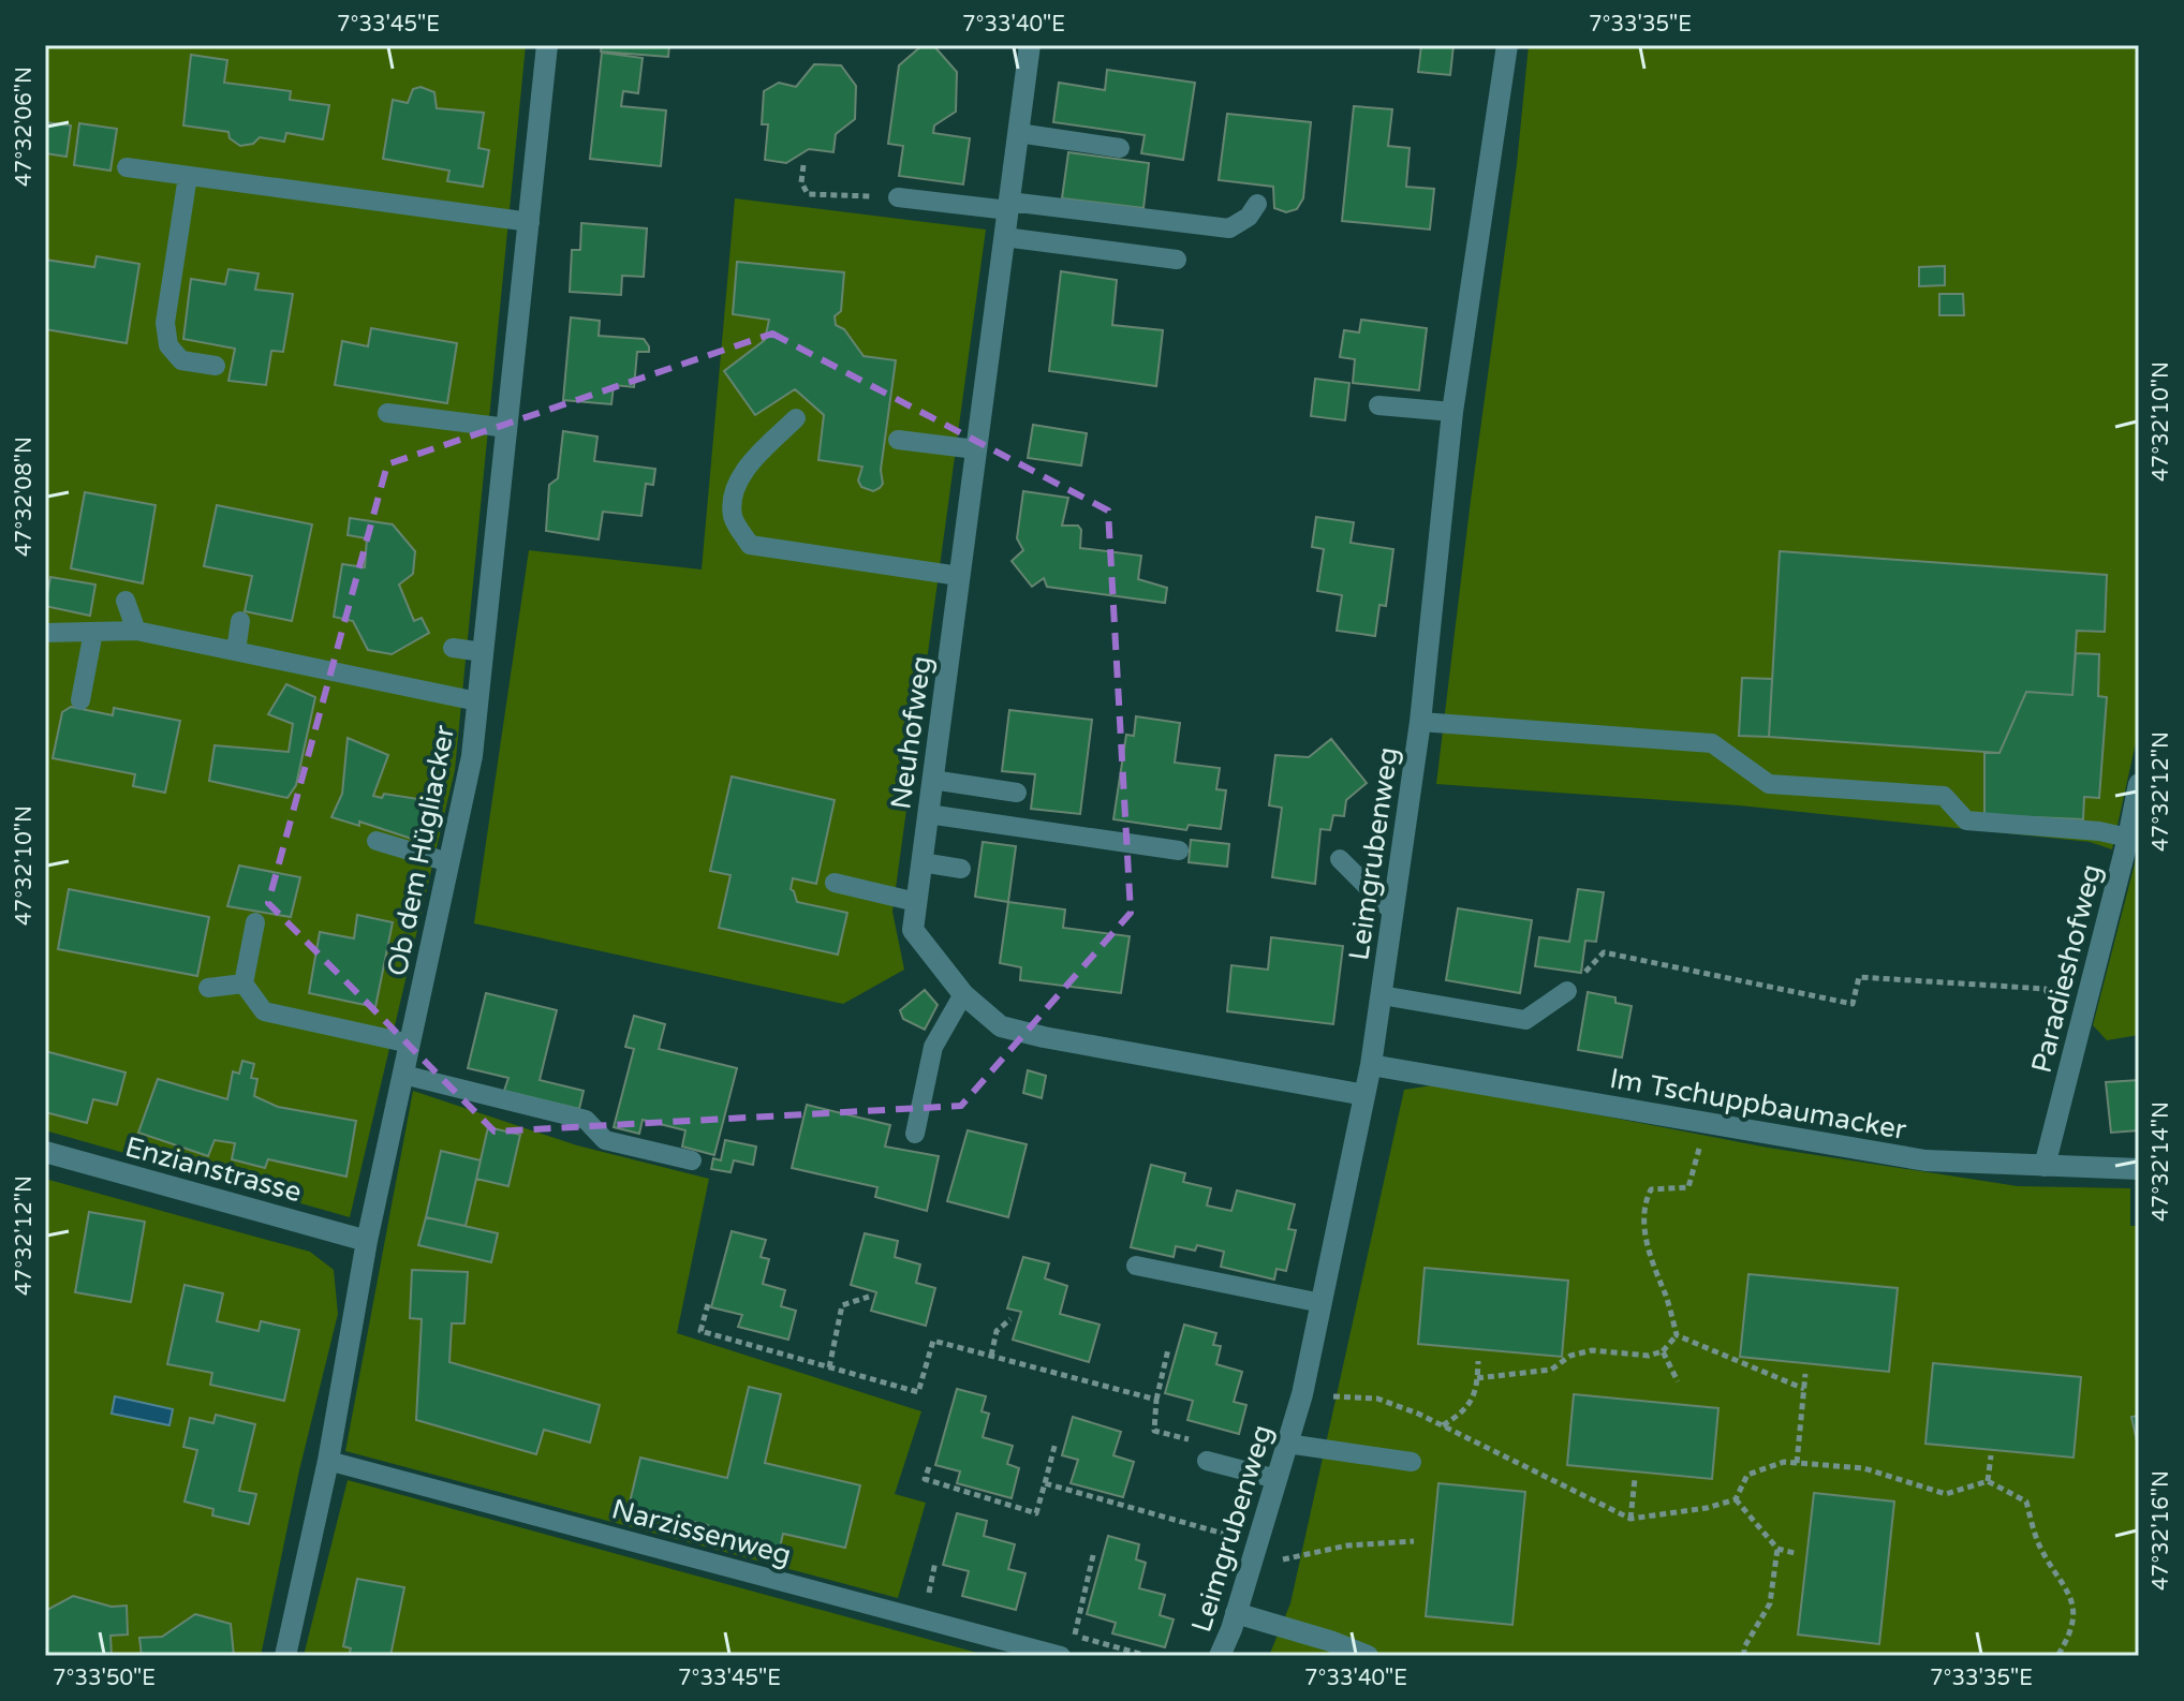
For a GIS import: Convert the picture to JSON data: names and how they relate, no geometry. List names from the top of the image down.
{
  "streets": {
    "street": [
      "Neuhofweg",
      "Ob dem Hügliacker",
      "Leimgrubenweg",
      "Paradieshofweg",
      "Im Tschuppbaumacker",
      "Enzianstrasse"
    ],
    "lane": ["Narzissenweg"]
  },
  "crossings": [
    ["Neuhofweg", "Leimgrubenweg"],
    ["Ob dem Hügliacker", "Enzianstrasse"],
    ["Ob dem Hügliacker", "Narzissenweg"],
    ["Leimgrubenweg", "Im Tschuppbaumacker"],
    ["Paradieshofweg", "Im Tschuppbaumacker"]
  ],
  "coordinates": [
    "7°33'45\"E",
    "7°33'40\"E",
    "7°33'35\"E",
    "47°32'06\"N",
    "47°32'10\"N",
    "47°32'08\"N",
    "47°32'12\"N",
    "47°32'14\"N",
    "47°32'16\"N",
    "7°33'50\"E"
  ]
}
